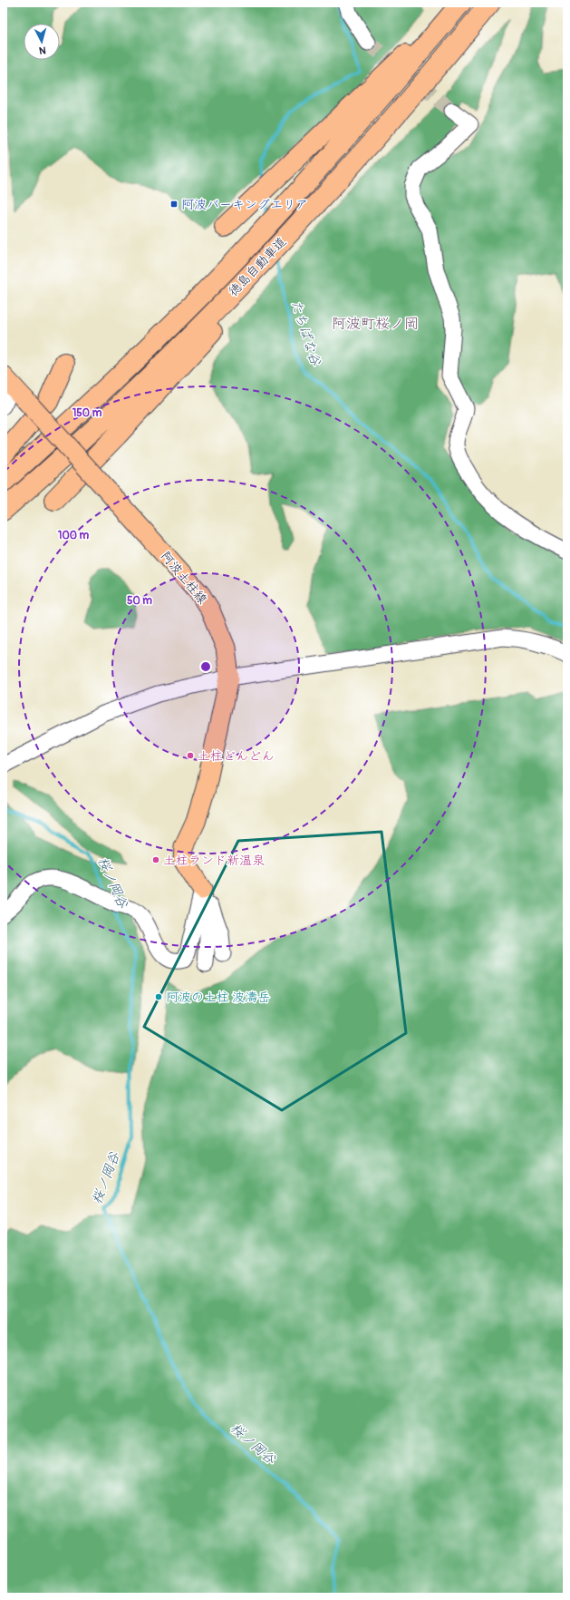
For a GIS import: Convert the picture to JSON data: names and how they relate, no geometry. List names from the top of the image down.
{
  "streets": {
    "highway": ["徳島自動車道"],
    "main road": ["阿波土柱線"]
  },
  "districts": ["阿波町桜ノ岡"],
  "water": ["たちばな谷", "桜ノ岡谷"],
  "places": {
    "transit": ["阿波パーキングエリア"],
    "other": ["土柱どんどん", "土柱ランド新温泉", "阿波の土柱 波濤岳"]
  },
  "north": "bottom",
  "rings": ["150 m", "100 m", "50 m"]
}
